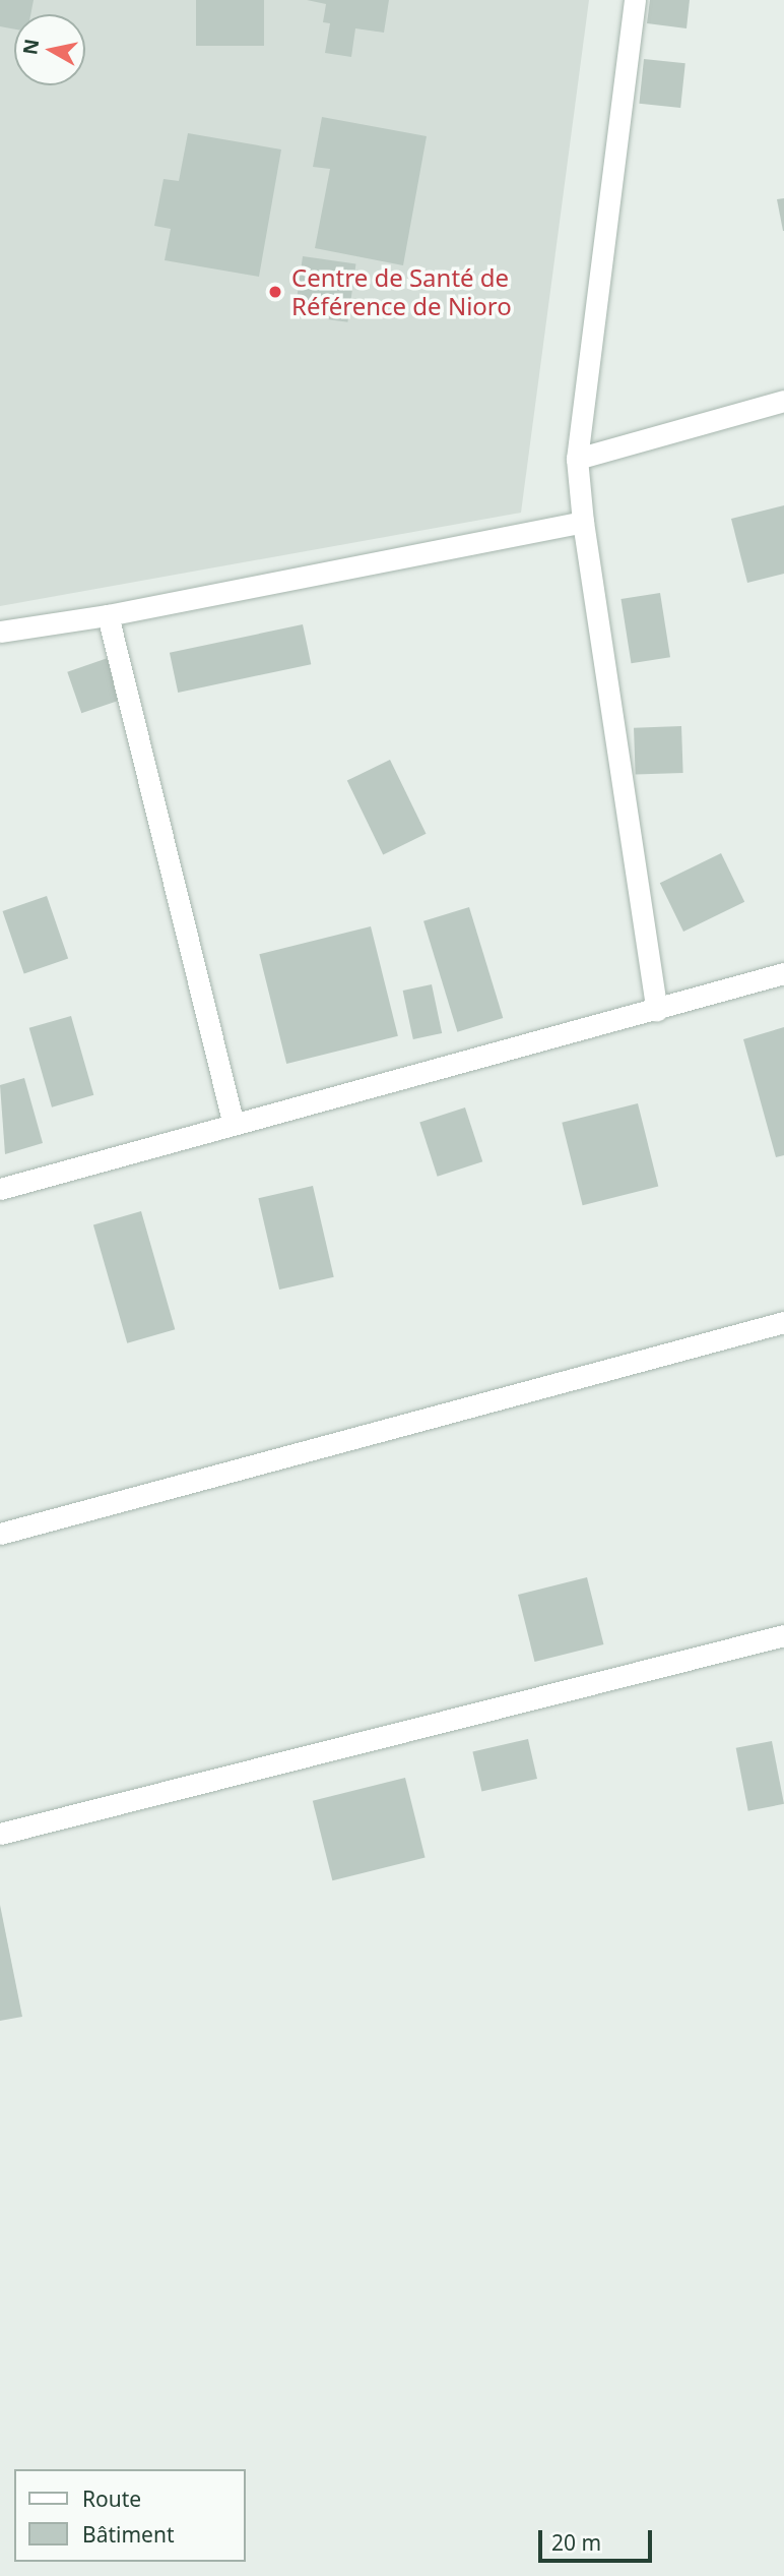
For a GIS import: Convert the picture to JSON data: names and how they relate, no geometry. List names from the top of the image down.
{
  "places": ["Centre de Santé de Référence de Nioro"],
  "legend": ["Route", "Bâtiment"],
  "scale_bar": "20 m",
  "north": "left"
}
